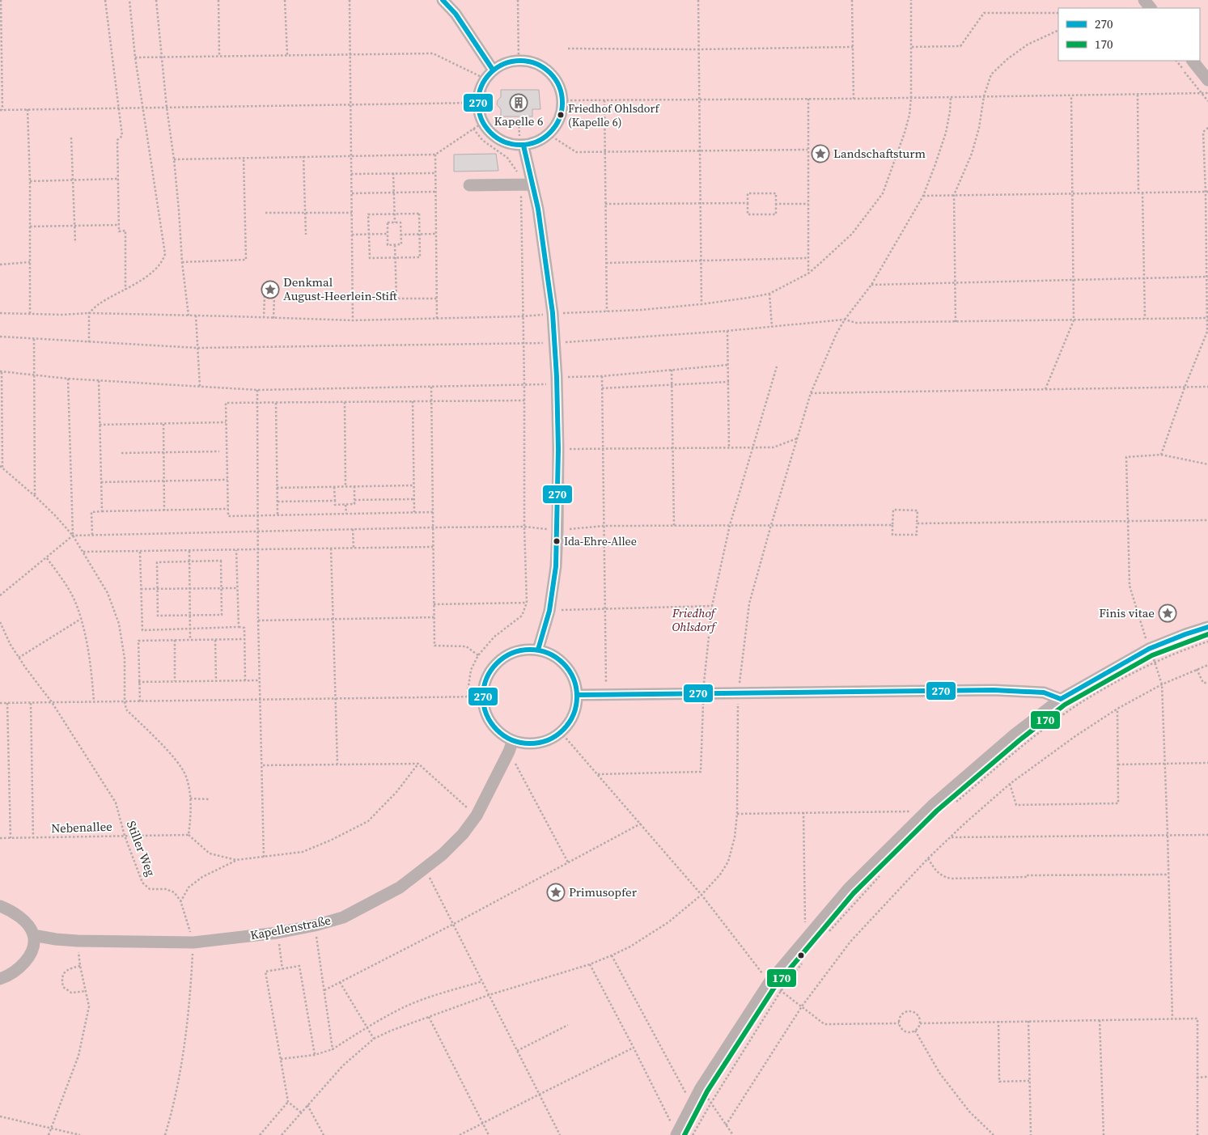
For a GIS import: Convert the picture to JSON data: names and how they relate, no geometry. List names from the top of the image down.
{
  "streets": {
    "street": ["Kapellenstraße"],
    "path": ["Nebenallee", "Stiller Weg"]
  },
  "crossings": [
    ["Nebenallee", "Stiller Weg"]
  ],
  "parks": ["Friedhof Ohlsdorf"],
  "places": {
    "building": ["Kapelle 6"],
    "other": ["Friedhof Ohlsdorf (Kapelle 6)", "Ida-Ehre-Allee"],
    "place": [
      "Landschaftsturm",
      "Denkmal August-Heerlein-Stift",
      "Finis vitae",
      "Primusopfer"
    ]
  },
  "lines": ["transit line 270", "transit line 170"],
  "legend": ["270", "170"]
}
